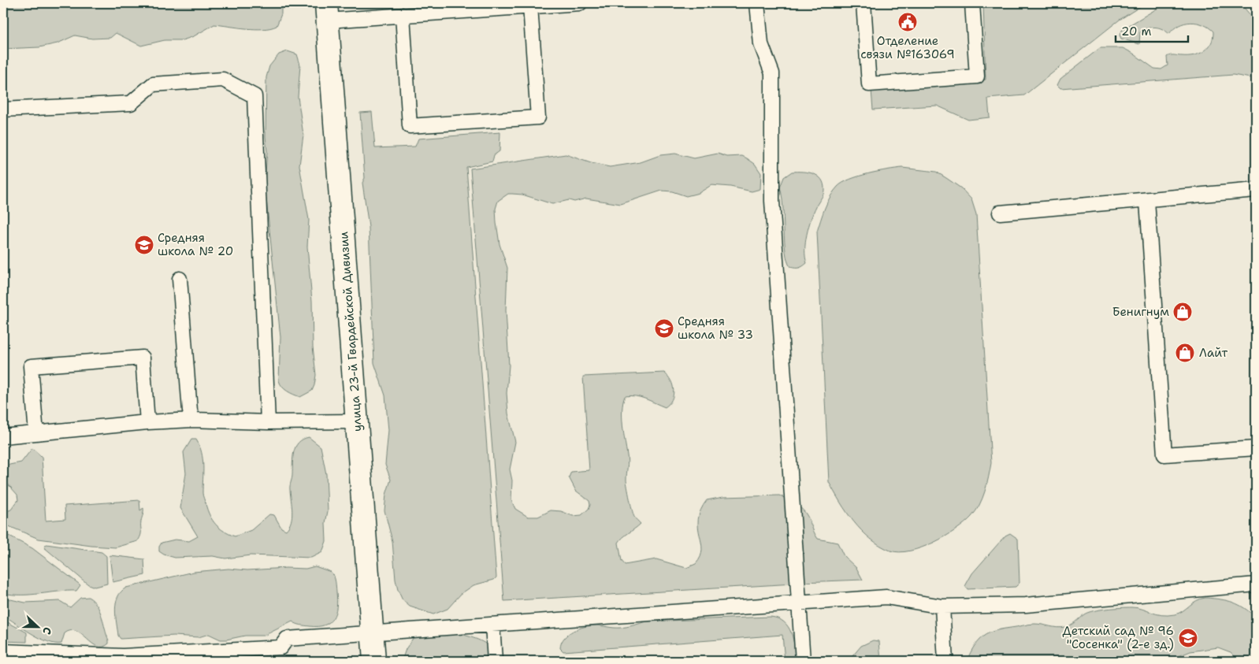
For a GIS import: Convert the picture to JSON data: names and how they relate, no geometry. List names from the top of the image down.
{
  "streets": {
    "street": ["улица 23-й Гвардейской Дивизии"]
  },
  "places": {
    "public building": ["Отделение связи №163069"],
    "school or university": ["Средняя школа № 20", "Средняя школа № 33", "Детский сад № 96 \"Сосенка\" (2-е зд.)"],
    "shop": ["Бенигнум", "Лайт"]
  },
  "scale_bar": "20 m",
  "north": "right"
}
